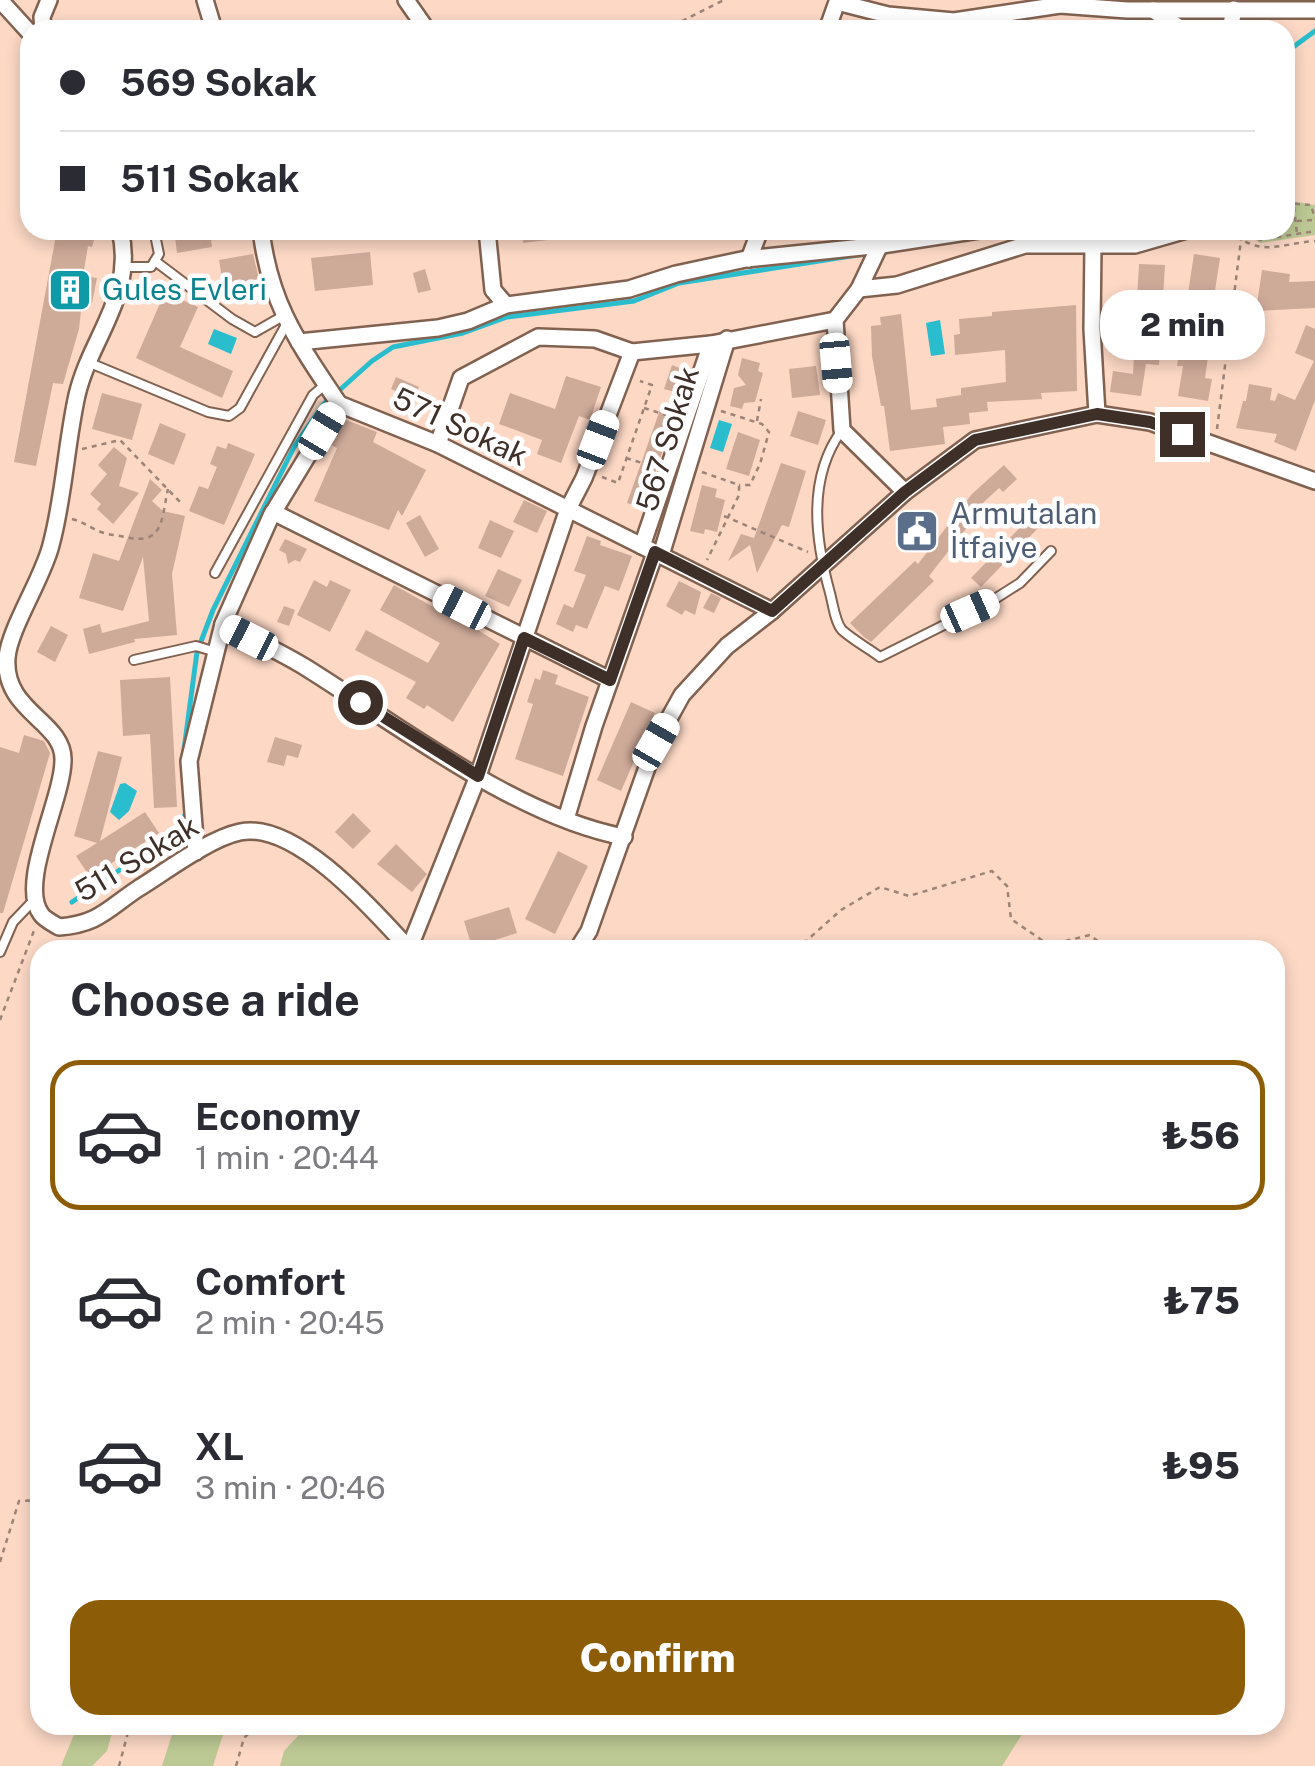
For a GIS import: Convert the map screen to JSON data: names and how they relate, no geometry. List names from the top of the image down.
{
  "streets": {
    "street": ["571 Sokak", "567 Sokak", "511 Sokak"]
  },
  "crossings": [
    ["571 Sokak", "567 Sokak"]
  ],
  "places": {
    "building": ["Gules Evleri"],
    "public building": ["Armutalan İtfaiye"]
  },
  "page": {
    "banner": ["569 Sokak", "511 Sokak"],
    "bubble": "2 min",
    "heading": "Choose a ride",
    "list": [
      {
        "name": "Economy",
        "note": "1 min · 20:44",
        "value": "₺56"
      },
      {
        "name": "Comfort",
        "note": "2 min · 20:45",
        "value": "₺75"
      },
      {
        "name": "XL",
        "note": "3 min · 20:46",
        "value": "₺95"
      }
    ],
    "buttons": "Confirm"
  }
}
